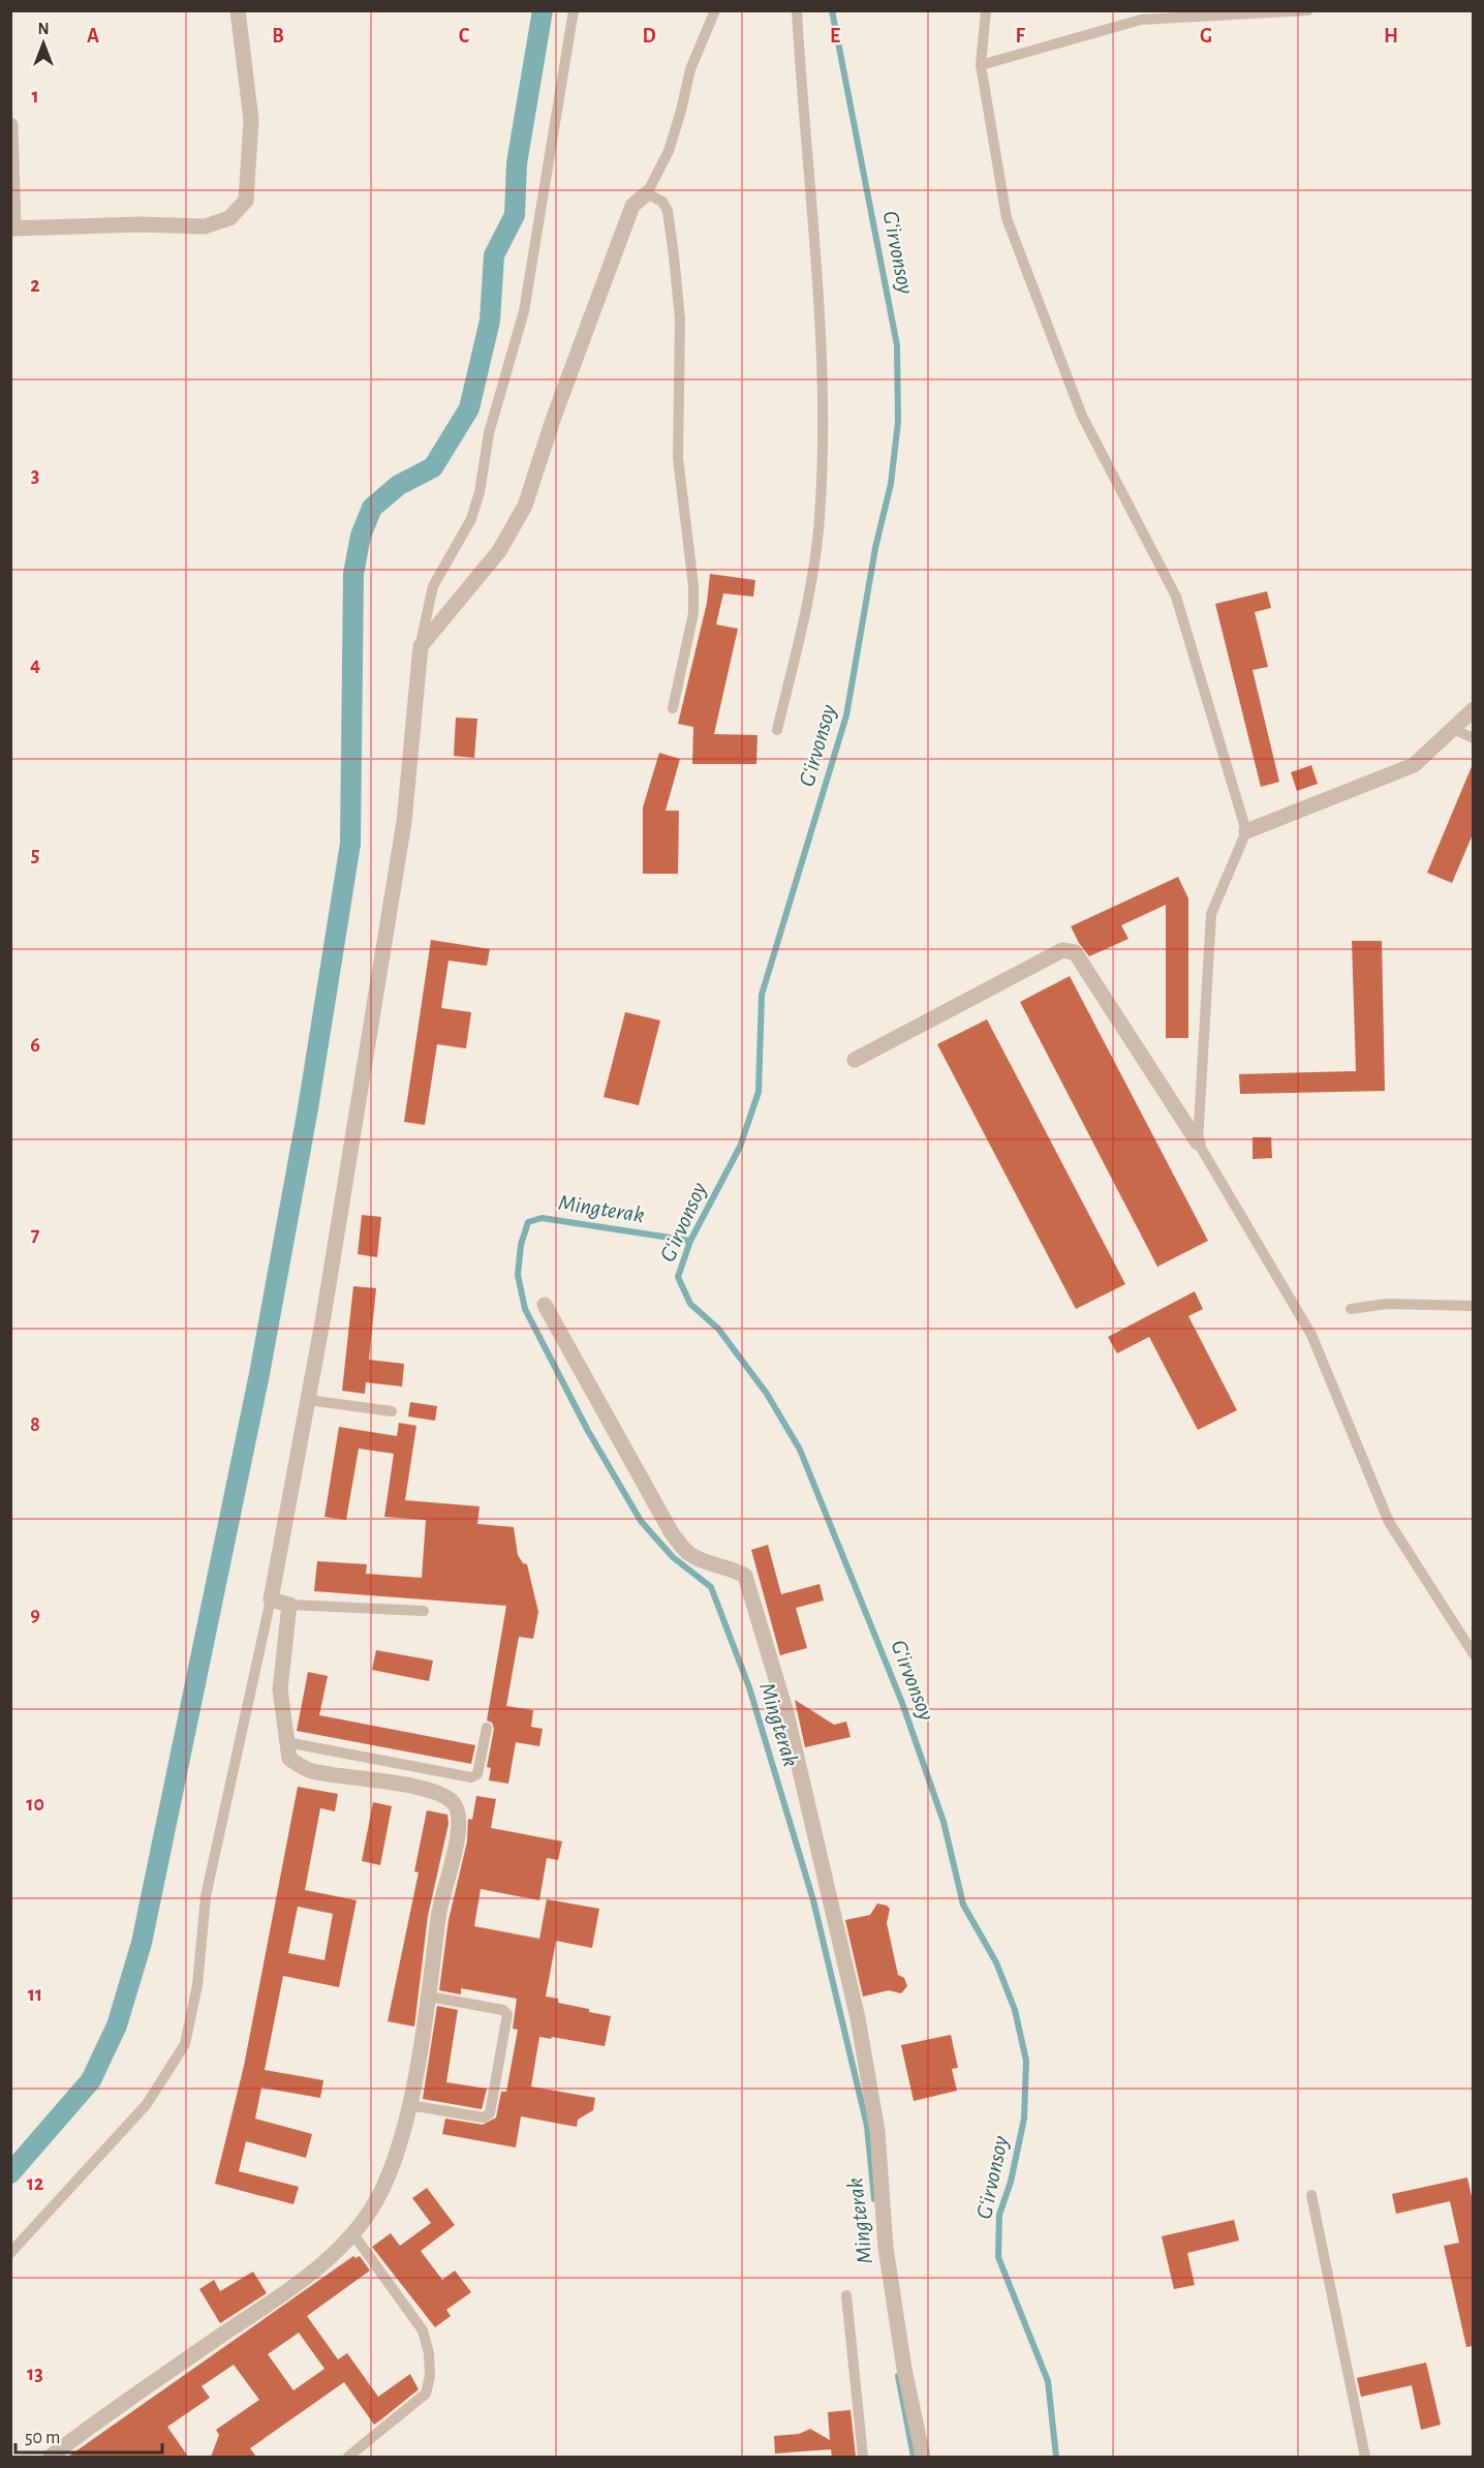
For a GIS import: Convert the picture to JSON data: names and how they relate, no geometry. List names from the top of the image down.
{
  "water": ["G‘irvonsoy", "Mingterak"],
  "scale_bar": "50 m",
  "north": "top",
  "grid": {
    "columns": [
      "A",
      "B",
      "C",
      "D",
      "E",
      "F",
      "G",
      "H"
    ],
    "rows": [
      "1",
      "2",
      "3",
      "4",
      "5",
      "6",
      "7",
      "8",
      "9",
      "10",
      "11",
      "12",
      "13"
    ]
  }
}
